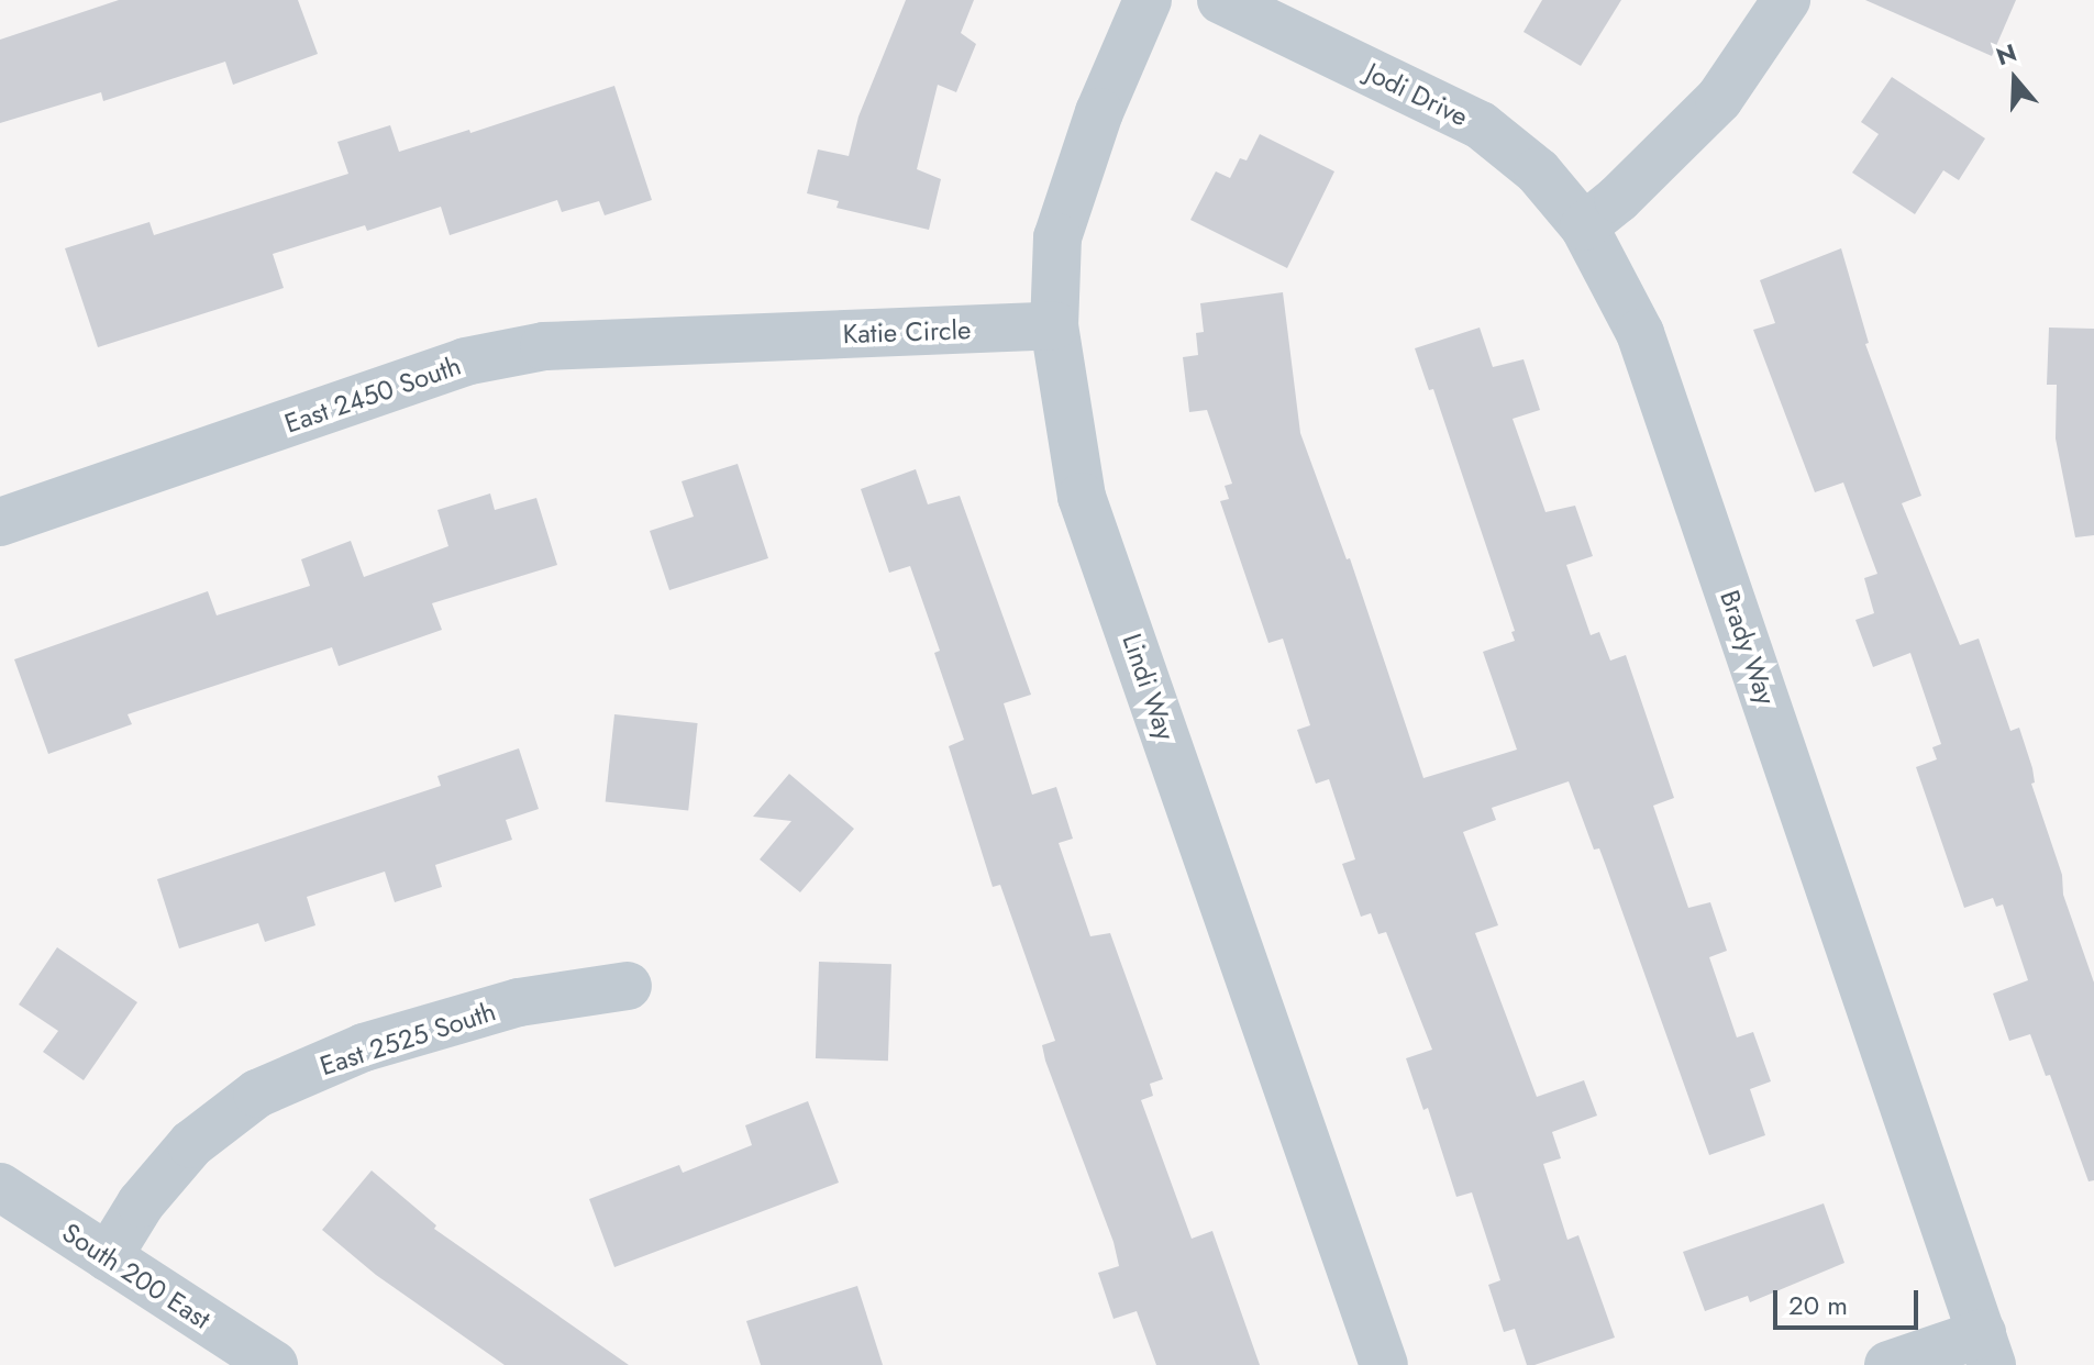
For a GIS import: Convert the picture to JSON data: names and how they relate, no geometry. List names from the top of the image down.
{
  "streets": {
    "street": [
      "Jodi Drive",
      "Katie Circle",
      "East 2450 South",
      "Brady Way",
      "Lindi Way",
      "East 2525 South",
      "South 200 East"
    ]
  },
  "crossings": [
    ["Jodi Drive", "Brady Way"],
    ["Katie Circle", "East 2450 South"],
    ["Katie Circle", "Lindi Way"],
    ["East 2525 South", "South 200 East"]
  ],
  "scale_bar": "20 m",
  "north": "top"
}
